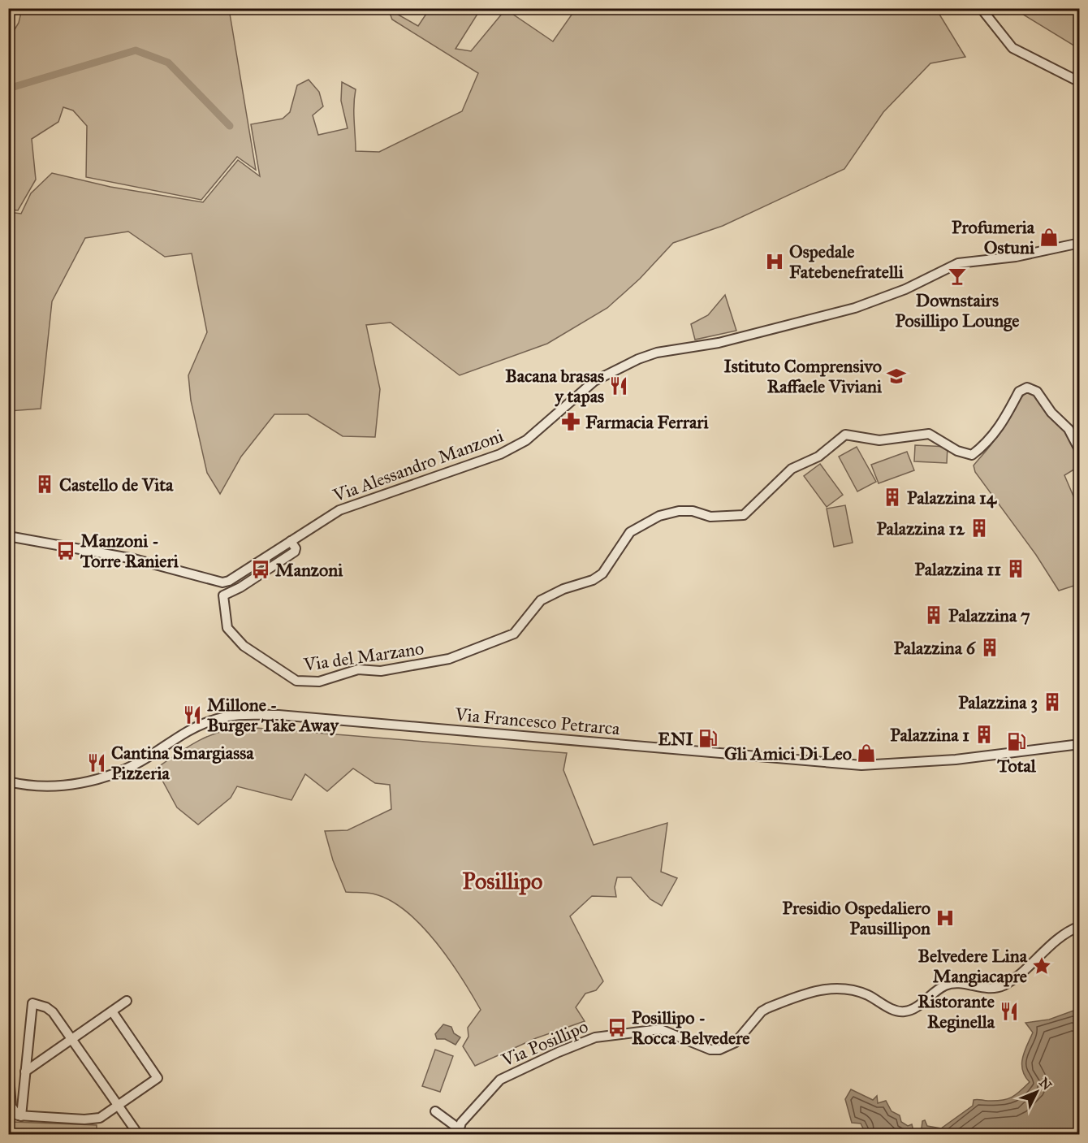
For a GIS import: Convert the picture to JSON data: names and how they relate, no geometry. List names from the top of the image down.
{
  "streets": {
    "street": [
      "Via Alessandro Manzoni",
      "Via del Marzano",
      "Via Francesco Petrarca",
      "Via Posillipo"
    ]
  },
  "crossings": [
    ["Via Alessandro Manzoni", "Via del Marzano"]
  ],
  "districts": ["Posillipo"],
  "places": {
    "shop": ["Profumeria Ostuni", "Gli Amici Di Leo"],
    "hospital": ["Ospedale Fatebenefratelli", "Presidio Ospedaliero Pausillipon"],
    "bar": ["Downstairs Posillipo Lounge"],
    "school or university": ["Istituto Comprensivo Raffaele Viviani"],
    "restaurant": [
      "Bacana brasas y tapas",
      "Millone - Burger Take Away",
      "Cantina Smargiassa Pizzeria",
      "Ristorante Reginella"
    ],
    "pharmacy": ["Farmacia Ferrari"],
    "building": [
      "Castello de Vita",
      "Palazzina 14",
      "Palazzina 12",
      "Palazzina 11",
      "Palazzina 7",
      "Palazzina 6",
      "Palazzina 3",
      "Palazzina 1"
    ],
    "bus stop": ["Manzoni - Torre Ranieri", "Manzoni", "Posillipo - Rocca Belvedere"],
    "fuel station": ["ENI", "Total"],
    "place": ["Belvedere Lina Mangiacapre"]
  },
  "north": "top right"
}
